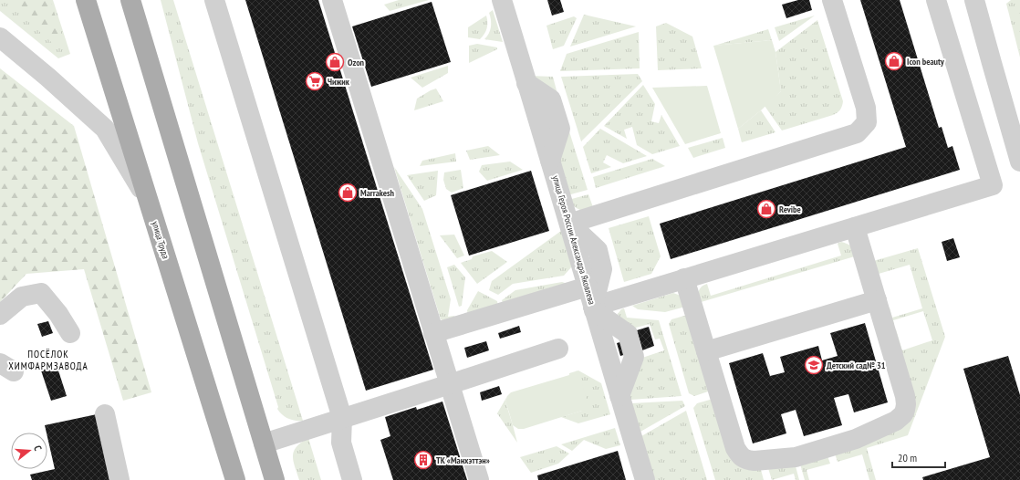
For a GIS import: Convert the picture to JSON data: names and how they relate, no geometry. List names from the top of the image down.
{
  "streets": {
    "main road": ["улица Труда"],
    "street": ["улица Героя России Александра Яковлева"]
  },
  "districts": ["ПОСЁЛОК ХИМФАРМЗАВОДА"],
  "places": {
    "shop": [
      "Icon beauty",
      "Ozon",
      "Marrakesh",
      "Revibe"
    ],
    "supermarket": ["Чижик"],
    "school or university": ["Детский сад№ 31"],
    "building": ["ТК «Манхэттэн»"]
  },
  "scale_bar": "20 m",
  "north": "right"
}
